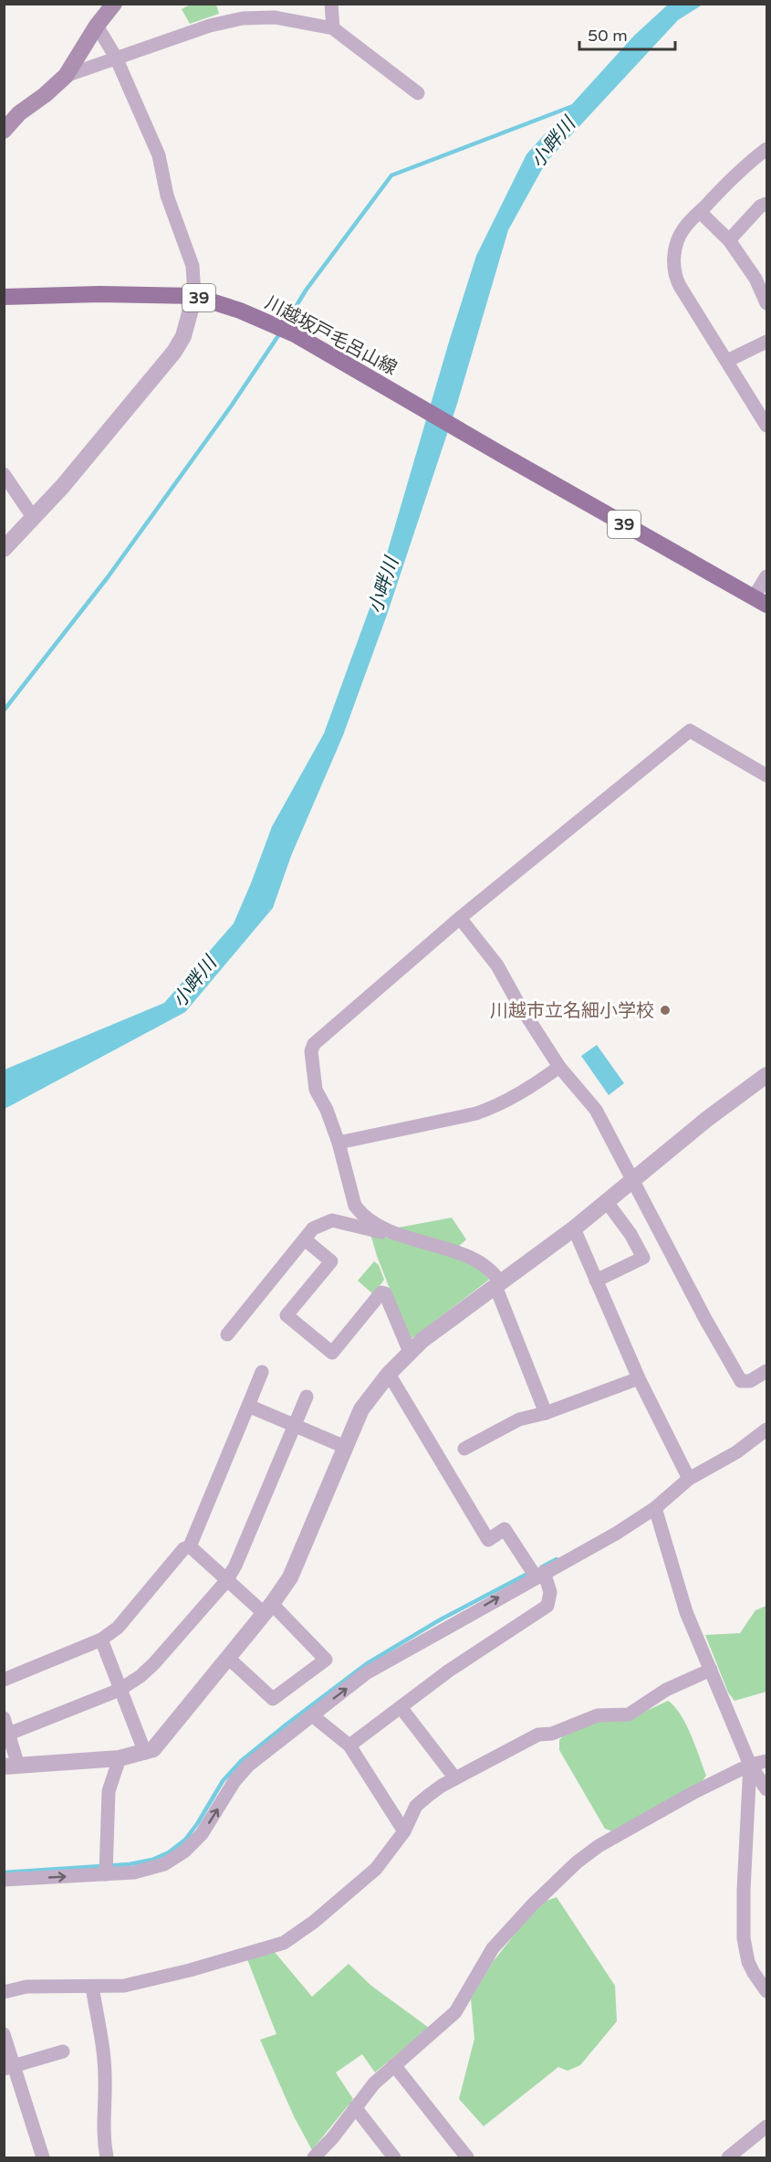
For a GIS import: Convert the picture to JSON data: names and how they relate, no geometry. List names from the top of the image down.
{
  "streets": {
    "main road": ["39", "川越坂戸毛呂山線"]
  },
  "water": ["小畔川"],
  "places": ["川越市立名細小学校"],
  "scale_bar": "50 m"
}
